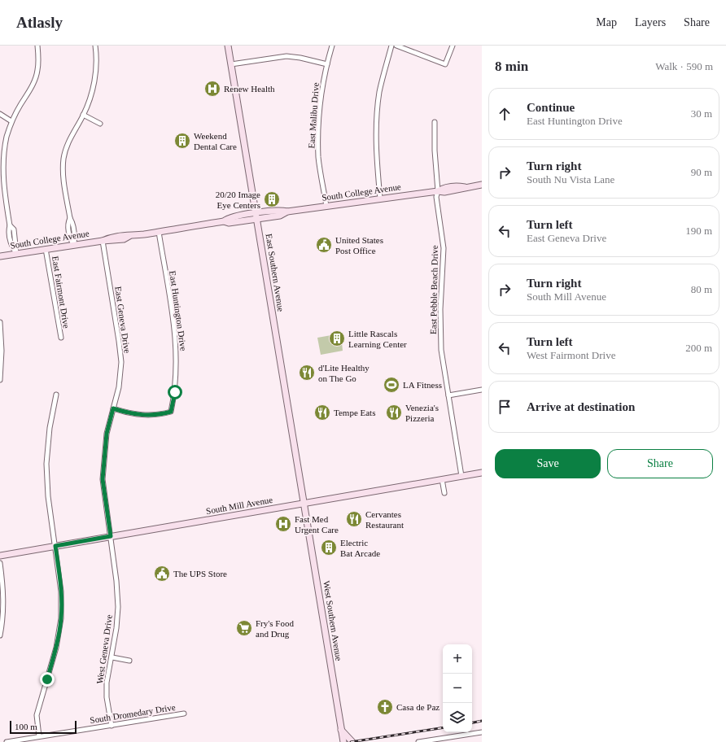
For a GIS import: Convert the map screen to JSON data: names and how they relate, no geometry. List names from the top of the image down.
{
  "streets": {
    "main road": [
      "South College Avenue",
      "East Southern Avenue",
      "South Mill Avenue",
      "West Southern Avenue"
    ],
    "street": [
      "East Malibu Drive",
      "East Pebble Beach Drive",
      "East Fairmont Drive",
      "East Huntington Drive",
      "East Geneva Drive",
      "West Geneva Drive",
      "South Dromedary Drive"
    ]
  },
  "crossings": [
    ["East Malibu Drive", "South College Avenue"],
    ["South College Avenue", "East Southern Avenue"],
    ["South College Avenue", "East Pebble Beach Drive"],
    ["South College Avenue", "East Fairmont Drive"],
    ["South College Avenue", "East Huntington Drive"],
    ["South College Avenue", "East Geneva Drive"],
    ["East Southern Avenue", "South Mill Avenue"],
    ["East Southern Avenue", "West Southern Avenue"],
    ["East Pebble Beach Drive", "South Mill Avenue"],
    ["East Huntington Drive", "East Geneva Drive"],
    ["East Geneva Drive", "South Mill Avenue"],
    ["East Geneva Drive", "West Geneva Drive"],
    ["South Mill Avenue", "West Southern Avenue"],
    ["South Mill Avenue", "West Geneva Drive"],
    ["West Geneva Drive", "South Dromedary Drive"]
  ],
  "places": {
    "hospital": ["Renew Health", "Fast Med Urgent Care"],
    "building": [
      "Weekend Dental Care",
      "20/20 Image Eye Centers",
      "Little Rascals Learning Center",
      "Electric Bat Arcade"
    ],
    "public building": ["United States Post Office", "The UPS Store"],
    "restaurant": [
      "d'Lite Healthy on The Go",
      "Tempe Eats",
      "Venezia's Pizzeria",
      "Cervantes Restaurant"
    ],
    "sports": ["LA Fitness"],
    "supermarket": ["Fry's Food and Drug"],
    "church": ["Casa de Paz"]
  },
  "scale_bar": "100 m",
  "page": {
    "header": "Atlasly",
    "nav": ["Map", "Layers", "Share"],
    "heading": ["8 min", "Walk · 590 m"],
    "list": [
      ["Continue", "East Huntington Drive", "30 m"],
      ["Turn right", "South Nu Vista Lane", "90 m"],
      ["Turn left", "East Geneva Drive", "190 m"],
      ["Turn right", "South Mill Avenue", "80 m"],
      ["Turn left", "West Fairmont Drive", "200 m"],
      "Arrive at destination"
    ],
    "buttons": ["Save", "Share"],
    "map_buttons": ["+", "−"],
    "scale": "100 m"
  }
}
